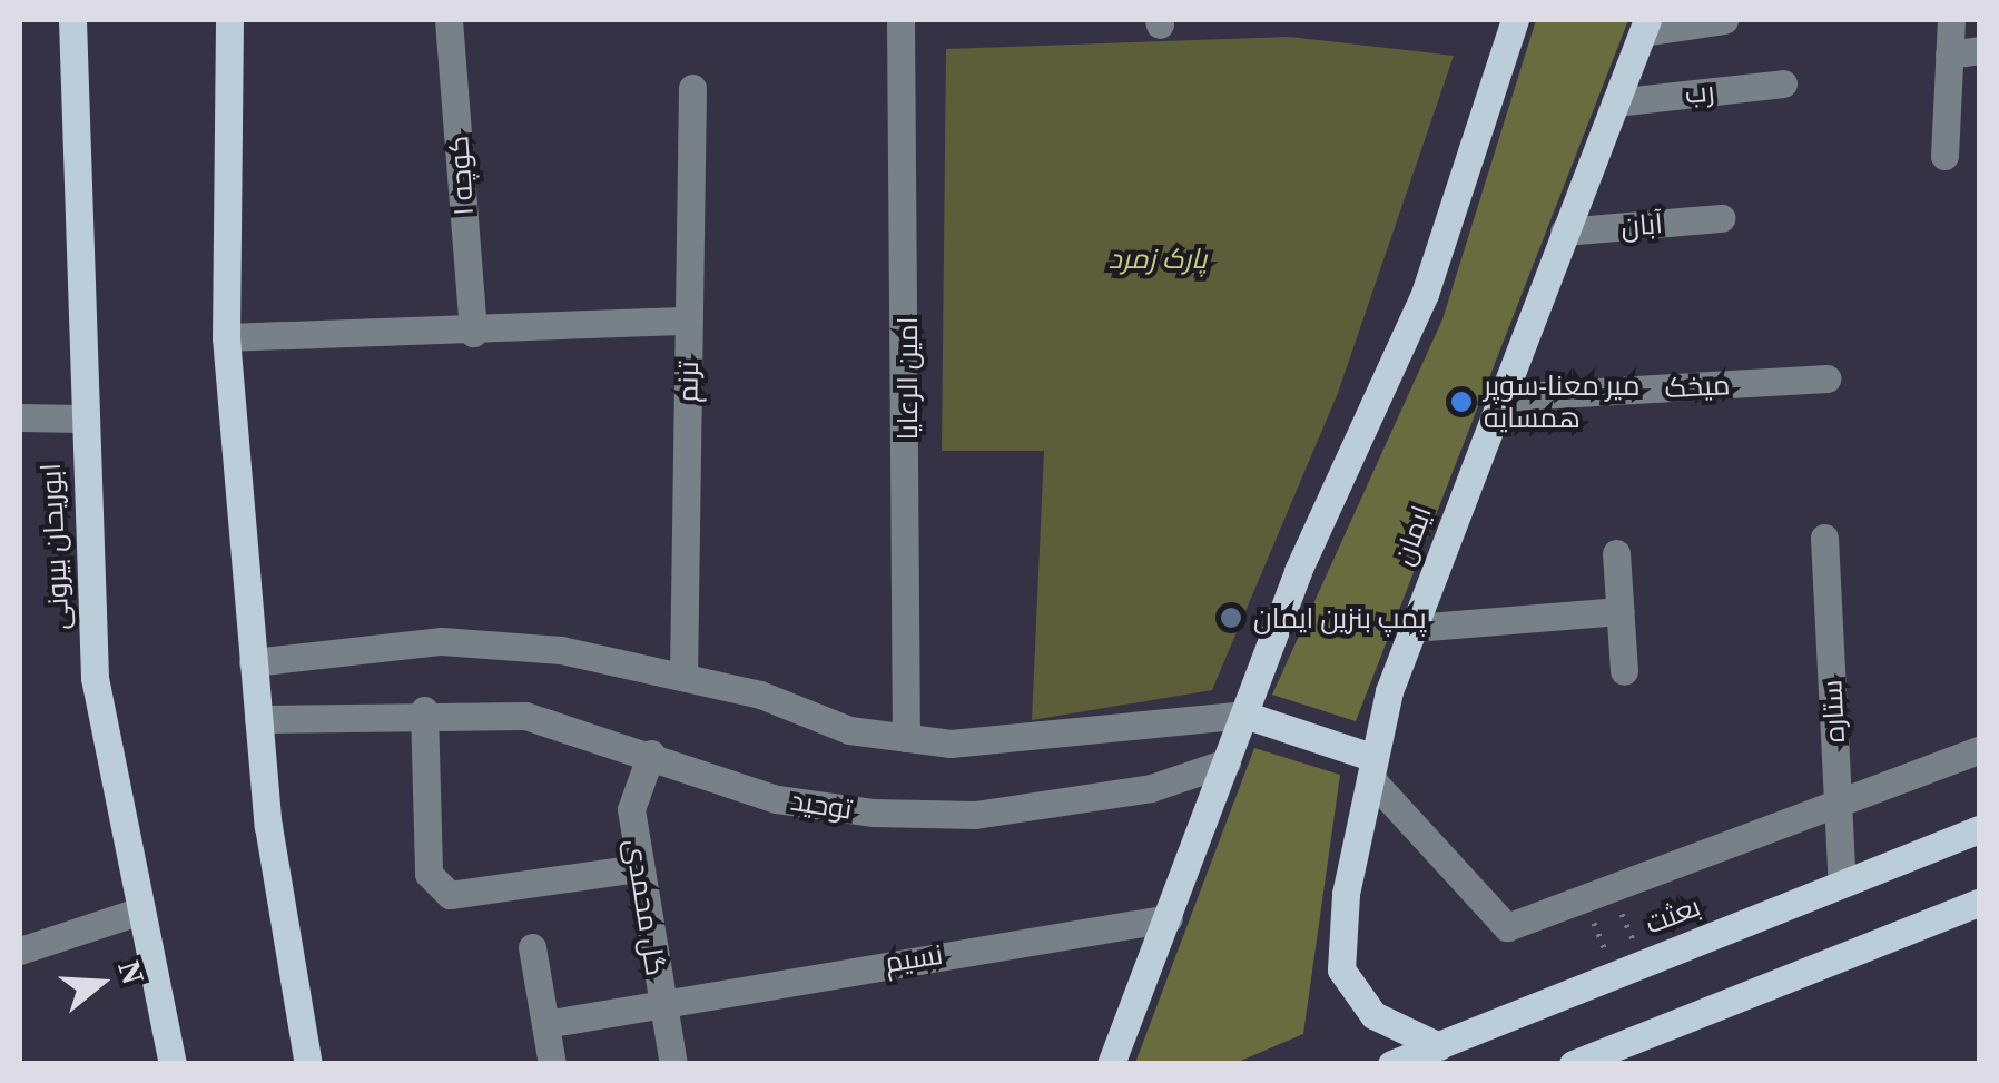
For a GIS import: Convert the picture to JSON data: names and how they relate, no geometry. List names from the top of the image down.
{
  "streets": {
    "main road": ["ایمان", "ابوریحان بیرونی", "بعثت"],
    "street": [
      "رب",
      "کوچه ۱",
      "آبان",
      "امین الرعایا",
      "ترنم",
      "میخک",
      "ستاره",
      "توحید",
      "گل محمدی",
      "نسیم"
    ]
  },
  "crossings": [
    ["رب", "ایمان"],
    ["آبان", "ایمان"],
    ["میخک", "ایمان"],
    ["ایمان", "بعثت"],
    ["ستاره", "بعثت"],
    ["توحید", "گل محمدی"],
    ["گل محمدی", "نسیم"]
  ],
  "parks": ["پارک زمرد"],
  "places": ["میر معنا-سوپر همسایه", "پمپ بنزین ایمان"],
  "north": "right"
}
